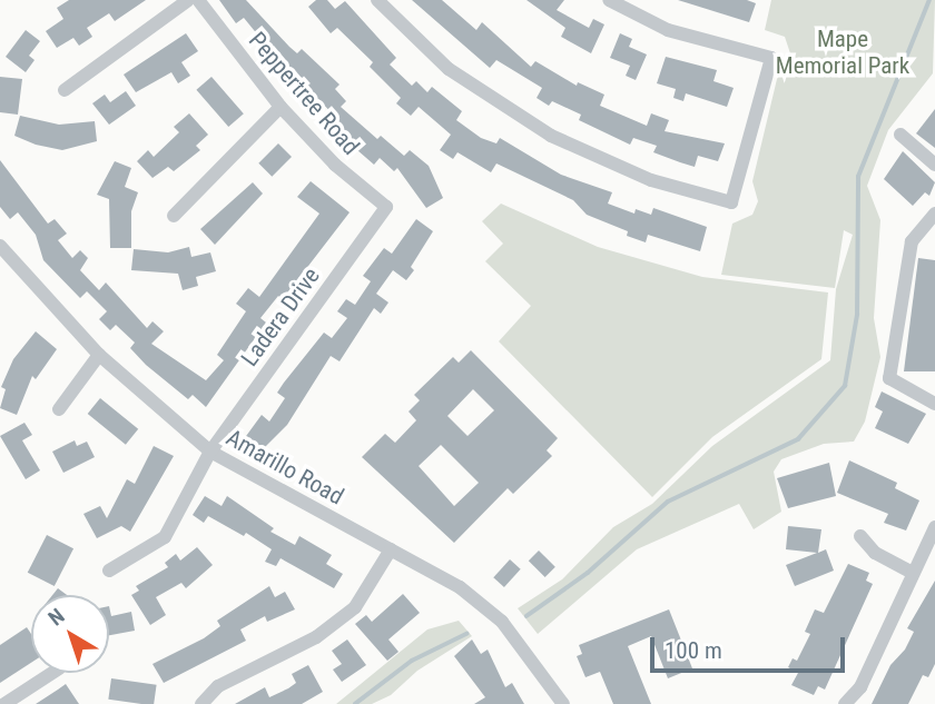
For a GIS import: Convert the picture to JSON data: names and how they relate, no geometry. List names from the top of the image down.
{
  "streets": {
    "street": ["Peppertree Road", "Ladera Drive", "Amarillo Road"]
  },
  "crossings": [
    ["Peppertree Road", "Ladera Drive"],
    ["Ladera Drive", "Amarillo Road"]
  ],
  "parks": ["Mape Memorial Park"],
  "scale_bar": "100 m",
  "north": "top left"
}
